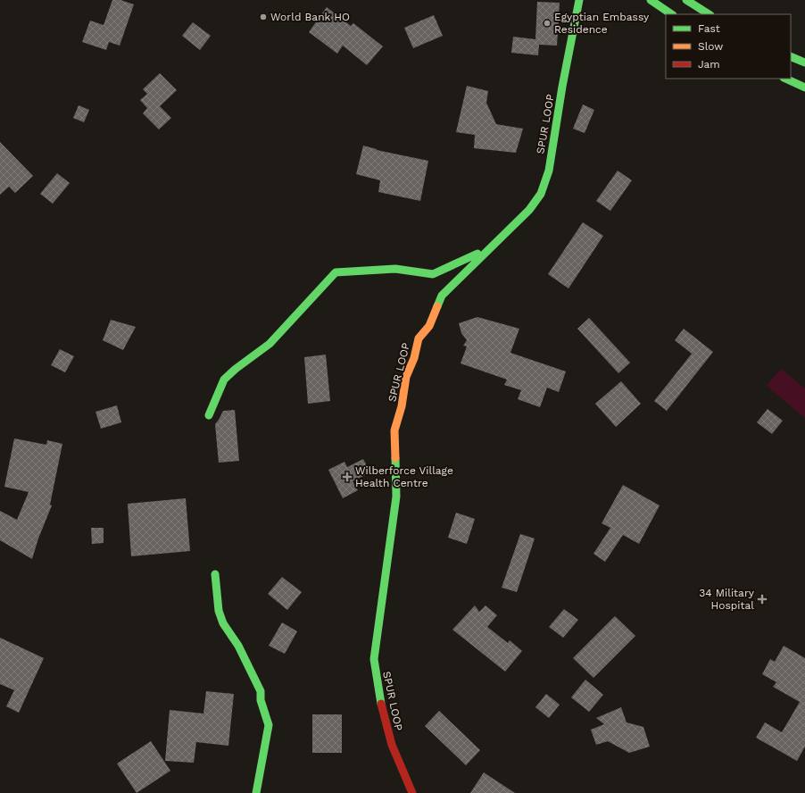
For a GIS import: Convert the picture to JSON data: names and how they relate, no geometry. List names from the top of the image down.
{
  "streets": {
    "street": ["SPUR LOOP"]
  },
  "places": {
    "other": ["World Bank HO", "Egyptian Embassy Residence"],
    "health": ["Wilberforce Village Health Centre", "34 Military Hospital"]
  },
  "legend": ["Fast", "Slow", "Jam"]
}
